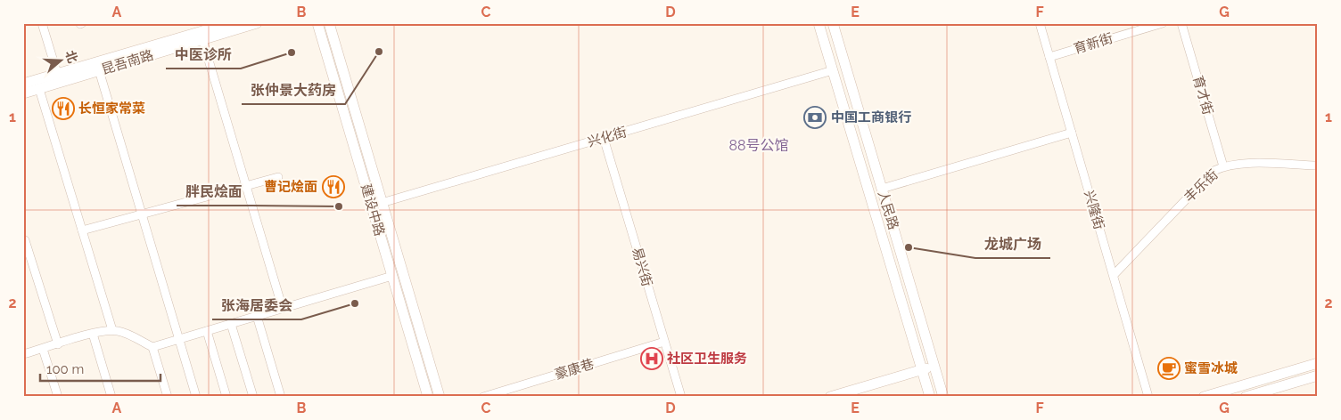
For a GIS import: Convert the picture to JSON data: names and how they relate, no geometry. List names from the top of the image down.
{
  "streets": {
    "street": [
      "育新街",
      "昆吾南路",
      "育才街",
      "兴化街",
      "丰乐街",
      "建设中路",
      "人民路",
      "兴隆街",
      "易兴街",
      "豪康巷"
    ]
  },
  "crossings": [
    ["育新街", "兴隆街"],
    ["育才街", "丰乐街"],
    ["兴化街", "建设中路"],
    ["兴化街", "人民路"],
    ["兴化街", "易兴街"],
    ["丰乐街", "兴隆街"],
    ["易兴街", "豪康巷"]
  ],
  "districts": ["88号公馆"],
  "places": {
    "other": [
      "张仲景大药房",
      "中医诊所",
      "胖民烩面",
      "龙城广场",
      "张海居委会"
    ],
    "restaurant": ["长恒家常菜", "曹记烩面"],
    "bank": ["中国工商银行"],
    "hospital": ["社区卫生服务"],
    "cafe": ["蜜雪冰城"]
  },
  "scale_bar": "100 m",
  "north": "right",
  "grid": {
    "columns": [
      "A",
      "B",
      "C",
      "D",
      "E",
      "F",
      "G"
    ],
    "rows": ["1", "2"]
  }
}
